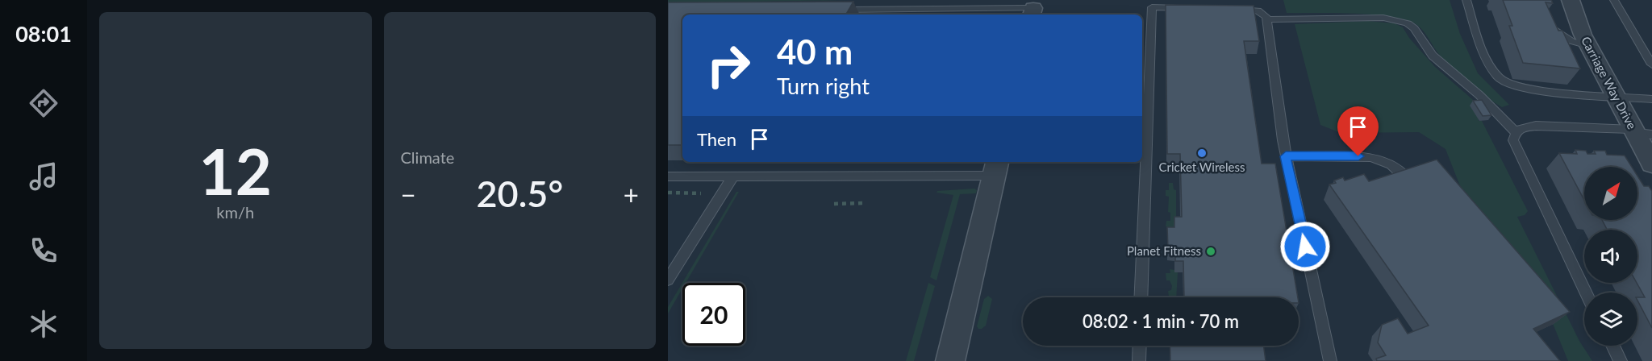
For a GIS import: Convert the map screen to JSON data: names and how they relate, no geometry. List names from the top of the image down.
{
  "streets": {
    "street": ["Carriage Way Drive"]
  },
  "places": ["Cricket Wireless", "Planet Fitness"],
  "north": "top right",
  "page": {
    "tabs": "08:01",
    "tile": [
      ["12", "km/h"],
      "Climate"
    ],
    "turn": ["40 m", "Turn right"],
    "then": "Then",
    "heat": ["−", "20.5°", "+"],
    "limit": "20",
    "trip": "08:02 · 1 min · 70 m"
  }
}
